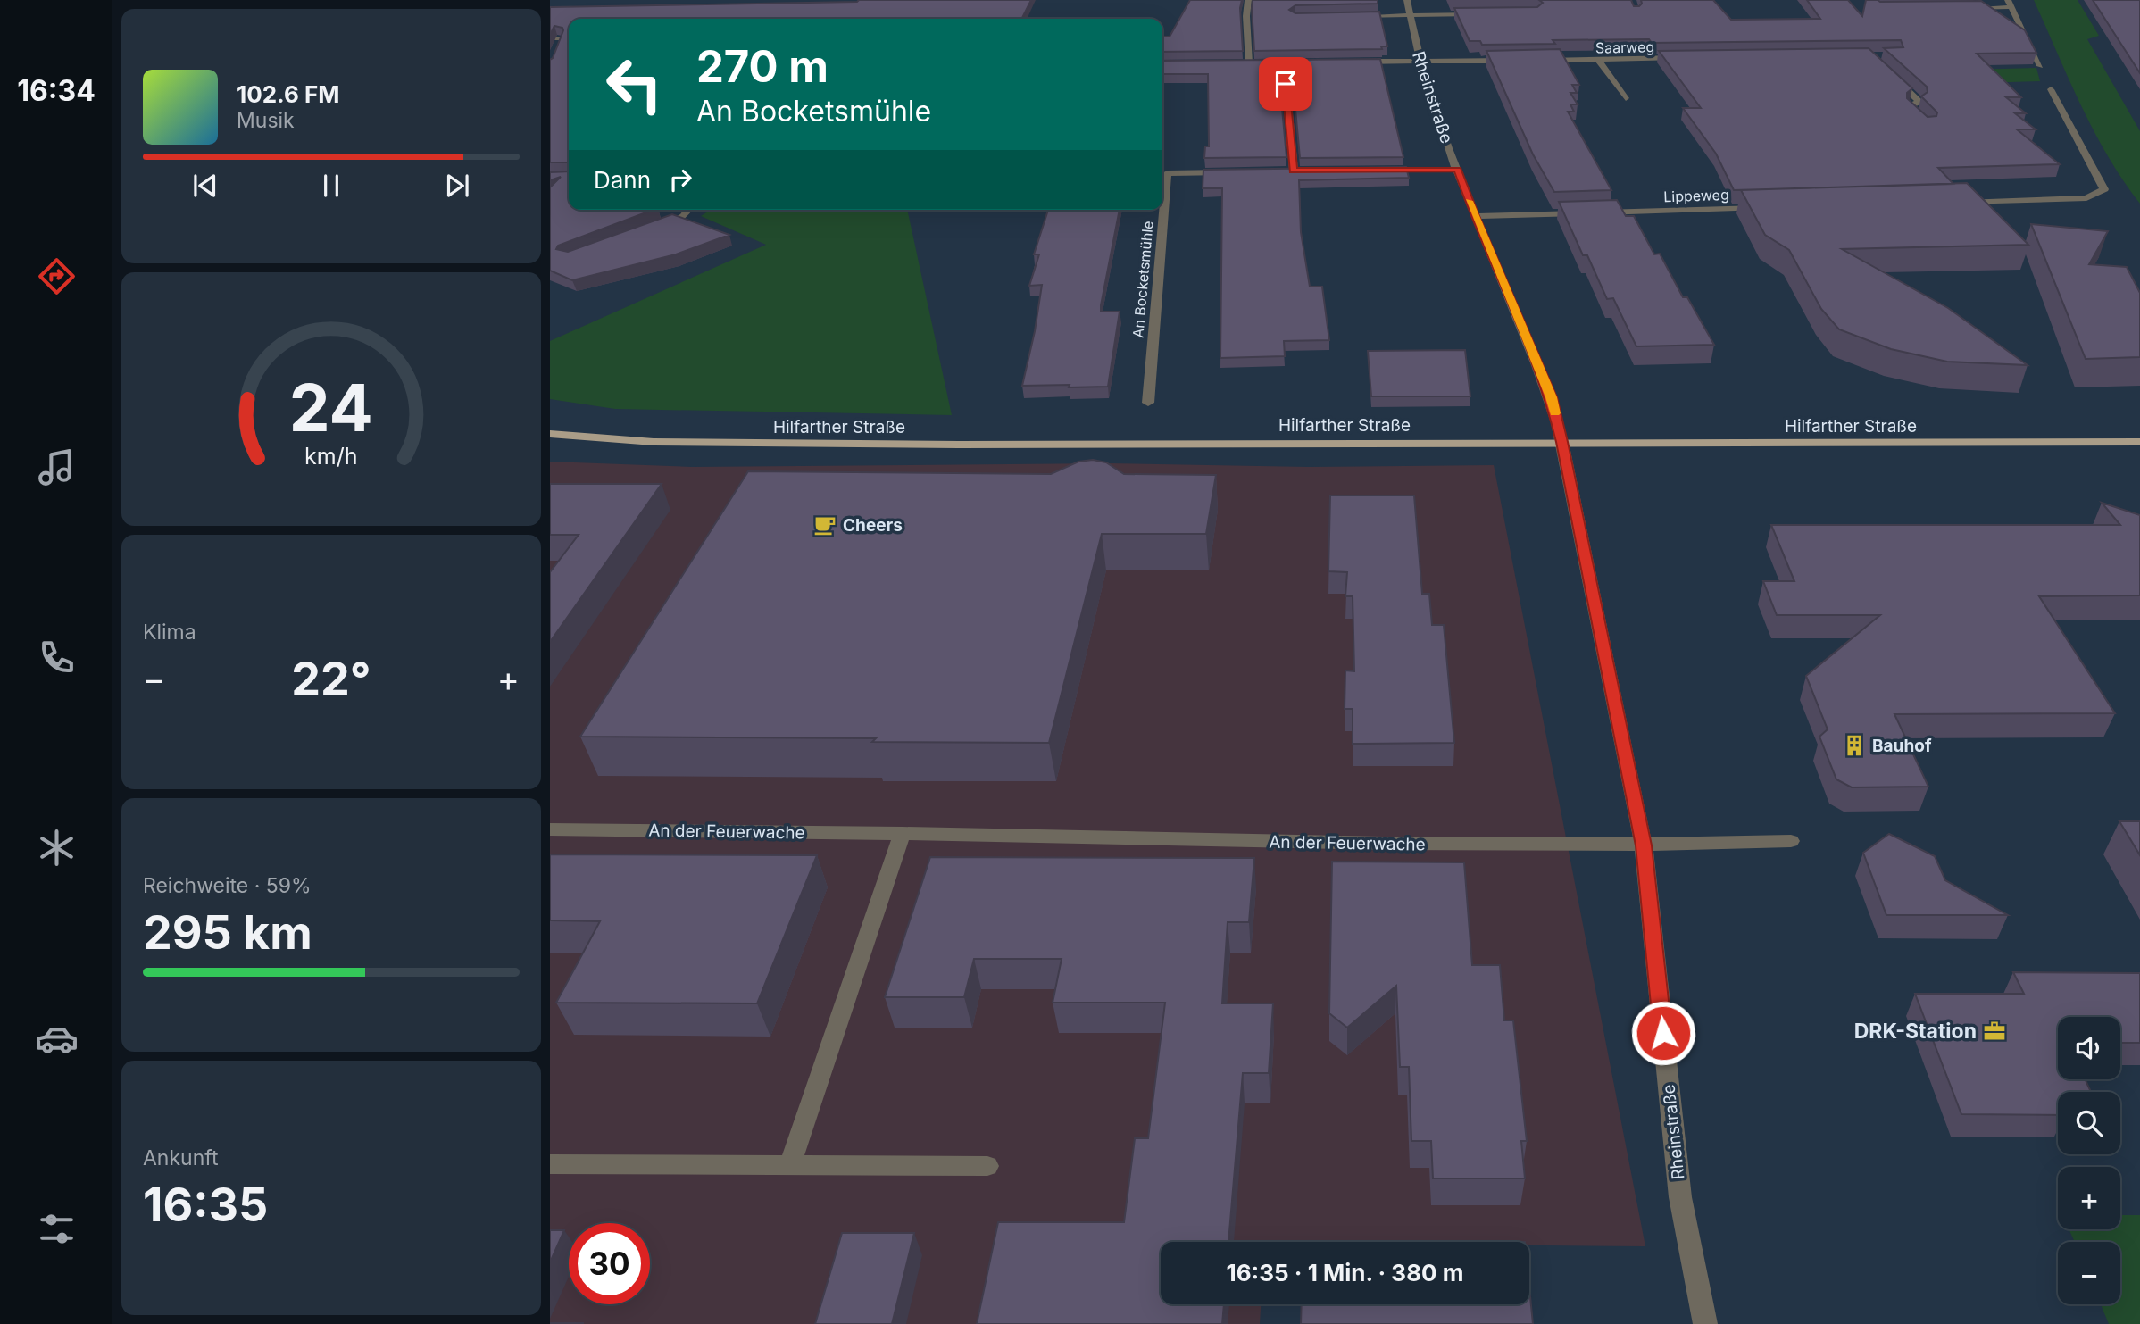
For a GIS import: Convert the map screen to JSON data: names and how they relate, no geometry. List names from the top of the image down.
{
  "streets": {
    "main road": ["Hilfarther Straße"],
    "street": [
      "Saarweg",
      "Rheinstraße",
      "Lippeweg",
      "An Bocketsmühle",
      "An der Feuerwache"
    ]
  },
  "crossings": [
    ["Rheinstraße", "Lippeweg"],
    ["Rheinstraße", "Hilfarther Straße"],
    ["Rheinstraße", "An der Feuerwache"]
  ],
  "places": {
    "cafe": ["Cheers"],
    "building": ["Bauhof"],
    "office": ["DRK-Station"]
  },
  "page": {
    "tabs": "16:34",
    "turn": ["270 m", "An Bocketsmühle"],
    "song": ["102.6 FM", "Musik"],
    "then": "Dann",
    "tile": [
      "Klima",
      ["Reichweite · 59%", "295 km"],
      ["Ankunft", "16:35"]
    ],
    "heat": ["−", "22°", "+"],
    "map_buttons": ["+", "−"],
    "limit": "30",
    "trip": "16:35 · 1 Min. · 380 m",
    "gauge": ["24", "km/h"]
  }
}
